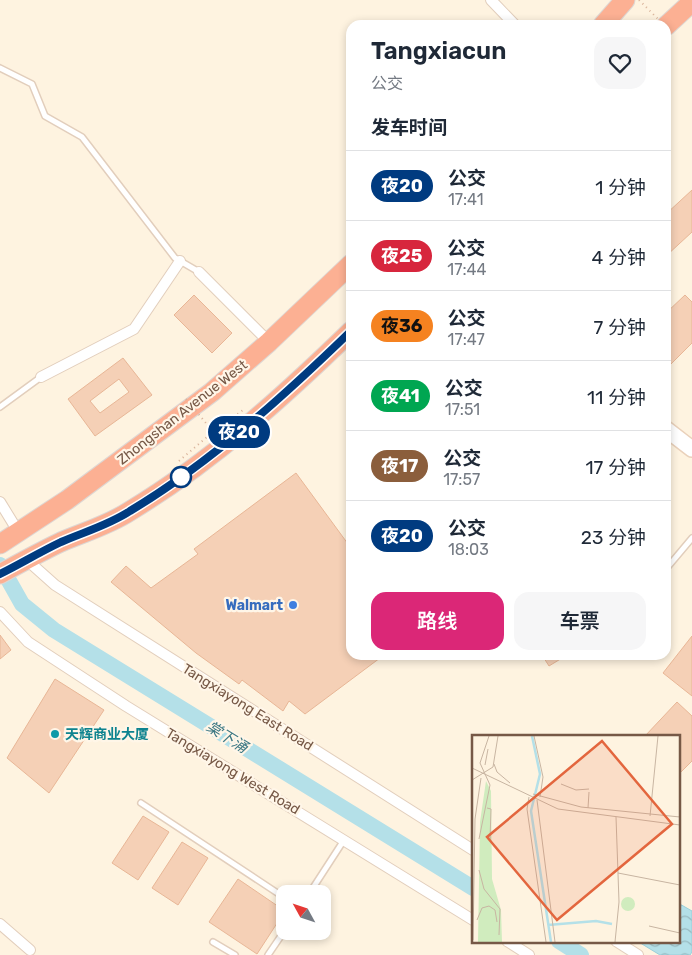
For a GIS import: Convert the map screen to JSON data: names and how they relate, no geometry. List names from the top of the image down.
{
  "streets": {
    "highway": ["Zhongshan Avenue West"],
    "street": ["Tangxiayong East Road", "Tangxiayong West Road"]
  },
  "water": ["棠下涌"],
  "places": ["Walmart", "天辉商业大厦"],
  "lines": ["bus line 夜20"],
  "north": "top left",
  "page": {
    "on_map": "夜20",
    "heading": [
      ["Tangxiacun", "公交"],
      "发车时间"
    ],
    "list": [
      {
        "mark": "夜20",
        "name": "公交",
        "note": "17:41",
        "value": "1 分钟"
      },
      {
        "mark": "夜25",
        "name": "公交",
        "note": "17:44",
        "value": "4 分钟"
      },
      {
        "mark": "夜36",
        "name": "公交",
        "note": "17:47",
        "value": "7 分钟"
      },
      {
        "mark": "夜41",
        "name": "公交",
        "note": "17:51",
        "value": "11 分钟"
      },
      {
        "mark": "夜17",
        "name": "公交",
        "note": "17:57",
        "value": "17 分钟"
      },
      {
        "mark": "夜20",
        "name": "公交",
        "note": "18:03",
        "value": "23 分钟"
      }
    ],
    "buttons": ["路线", "车票"]
  }
}
